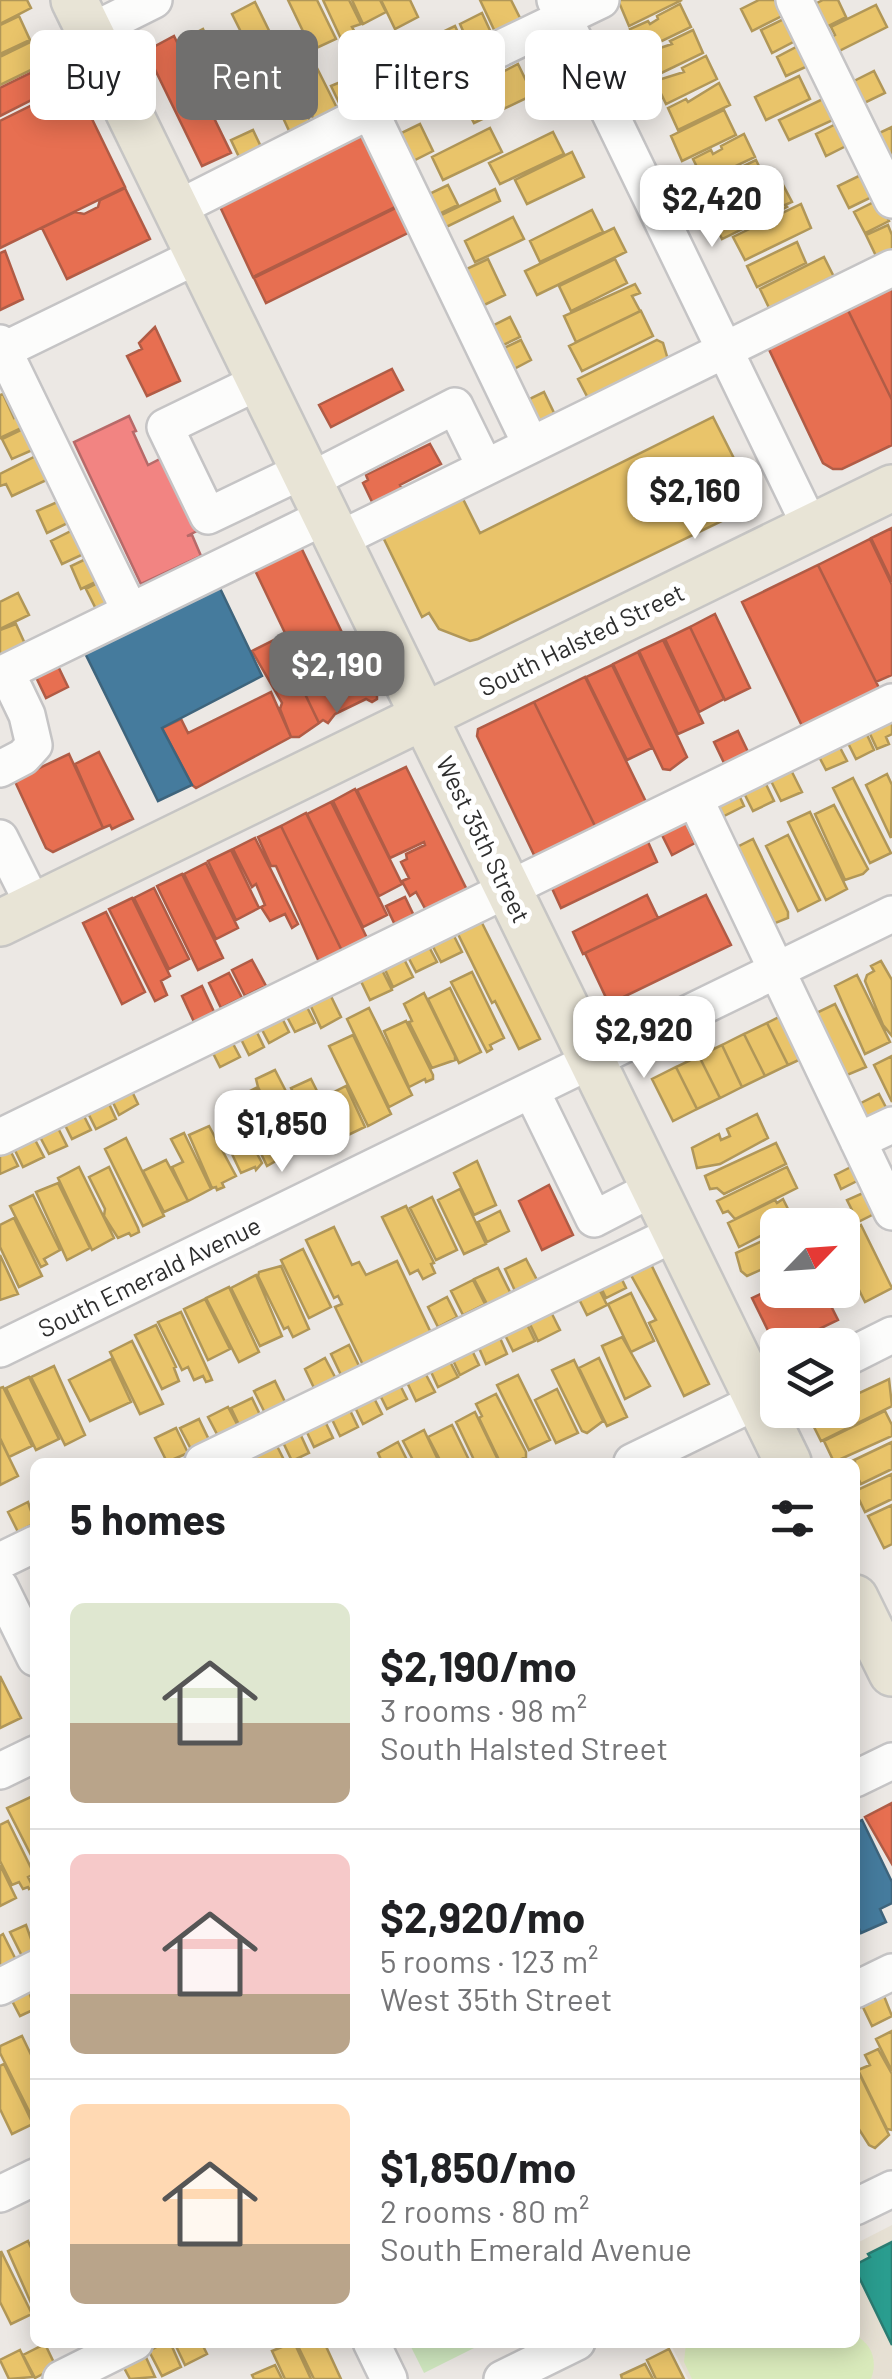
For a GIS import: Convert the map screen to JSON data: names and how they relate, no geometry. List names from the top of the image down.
{
  "streets": {
    "main road": ["South Halsted Street", "West 35th Street"],
    "street": ["South Emerald Avenue"]
  },
  "crossings": [
    ["South Halsted Street", "West 35th Street"],
    ["West 35th Street", "South Emerald Avenue"]
  ],
  "north": "top right",
  "page": {
    "chip": [
      "Buy",
      "Rent",
      "Filters",
      "New"
    ],
    "price": [
      "$2,420",
      "$2,160",
      "$2,190",
      "$2,920",
      "$1,850"
    ],
    "heading": "5 homes",
    "list": [
      {
        "name": "$2,190/mo",
        "note": "3 rooms · 98 m² · South Halsted Street"
      },
      {
        "name": "$2,920/mo",
        "note": "5 rooms · 123 m² · West 35th Street"
      },
      {
        "name": "$1,850/mo",
        "note": "2 rooms · 80 m² · South Emerald Avenue"
      }
    ]
  }
}
